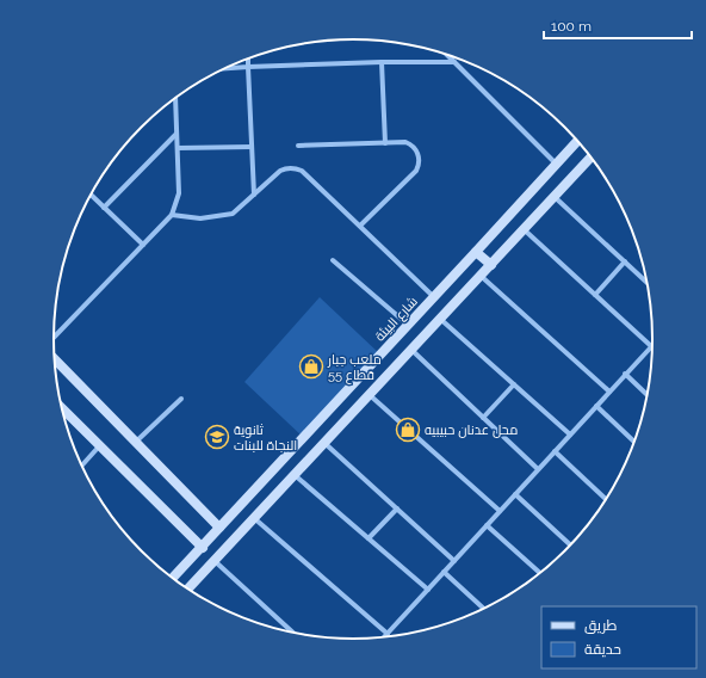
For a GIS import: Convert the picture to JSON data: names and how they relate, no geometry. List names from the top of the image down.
{
  "streets": {
    "street": ["شارع البيئة"]
  },
  "places": {
    "shop": ["ملعب جبار قطاع 55", "محل عدنان حبيبيه"],
    "school or university": ["ثانوية النجاة للبنات"]
  },
  "legend": ["طريق", "حديقة"],
  "scale_bar": "100 m"
}
